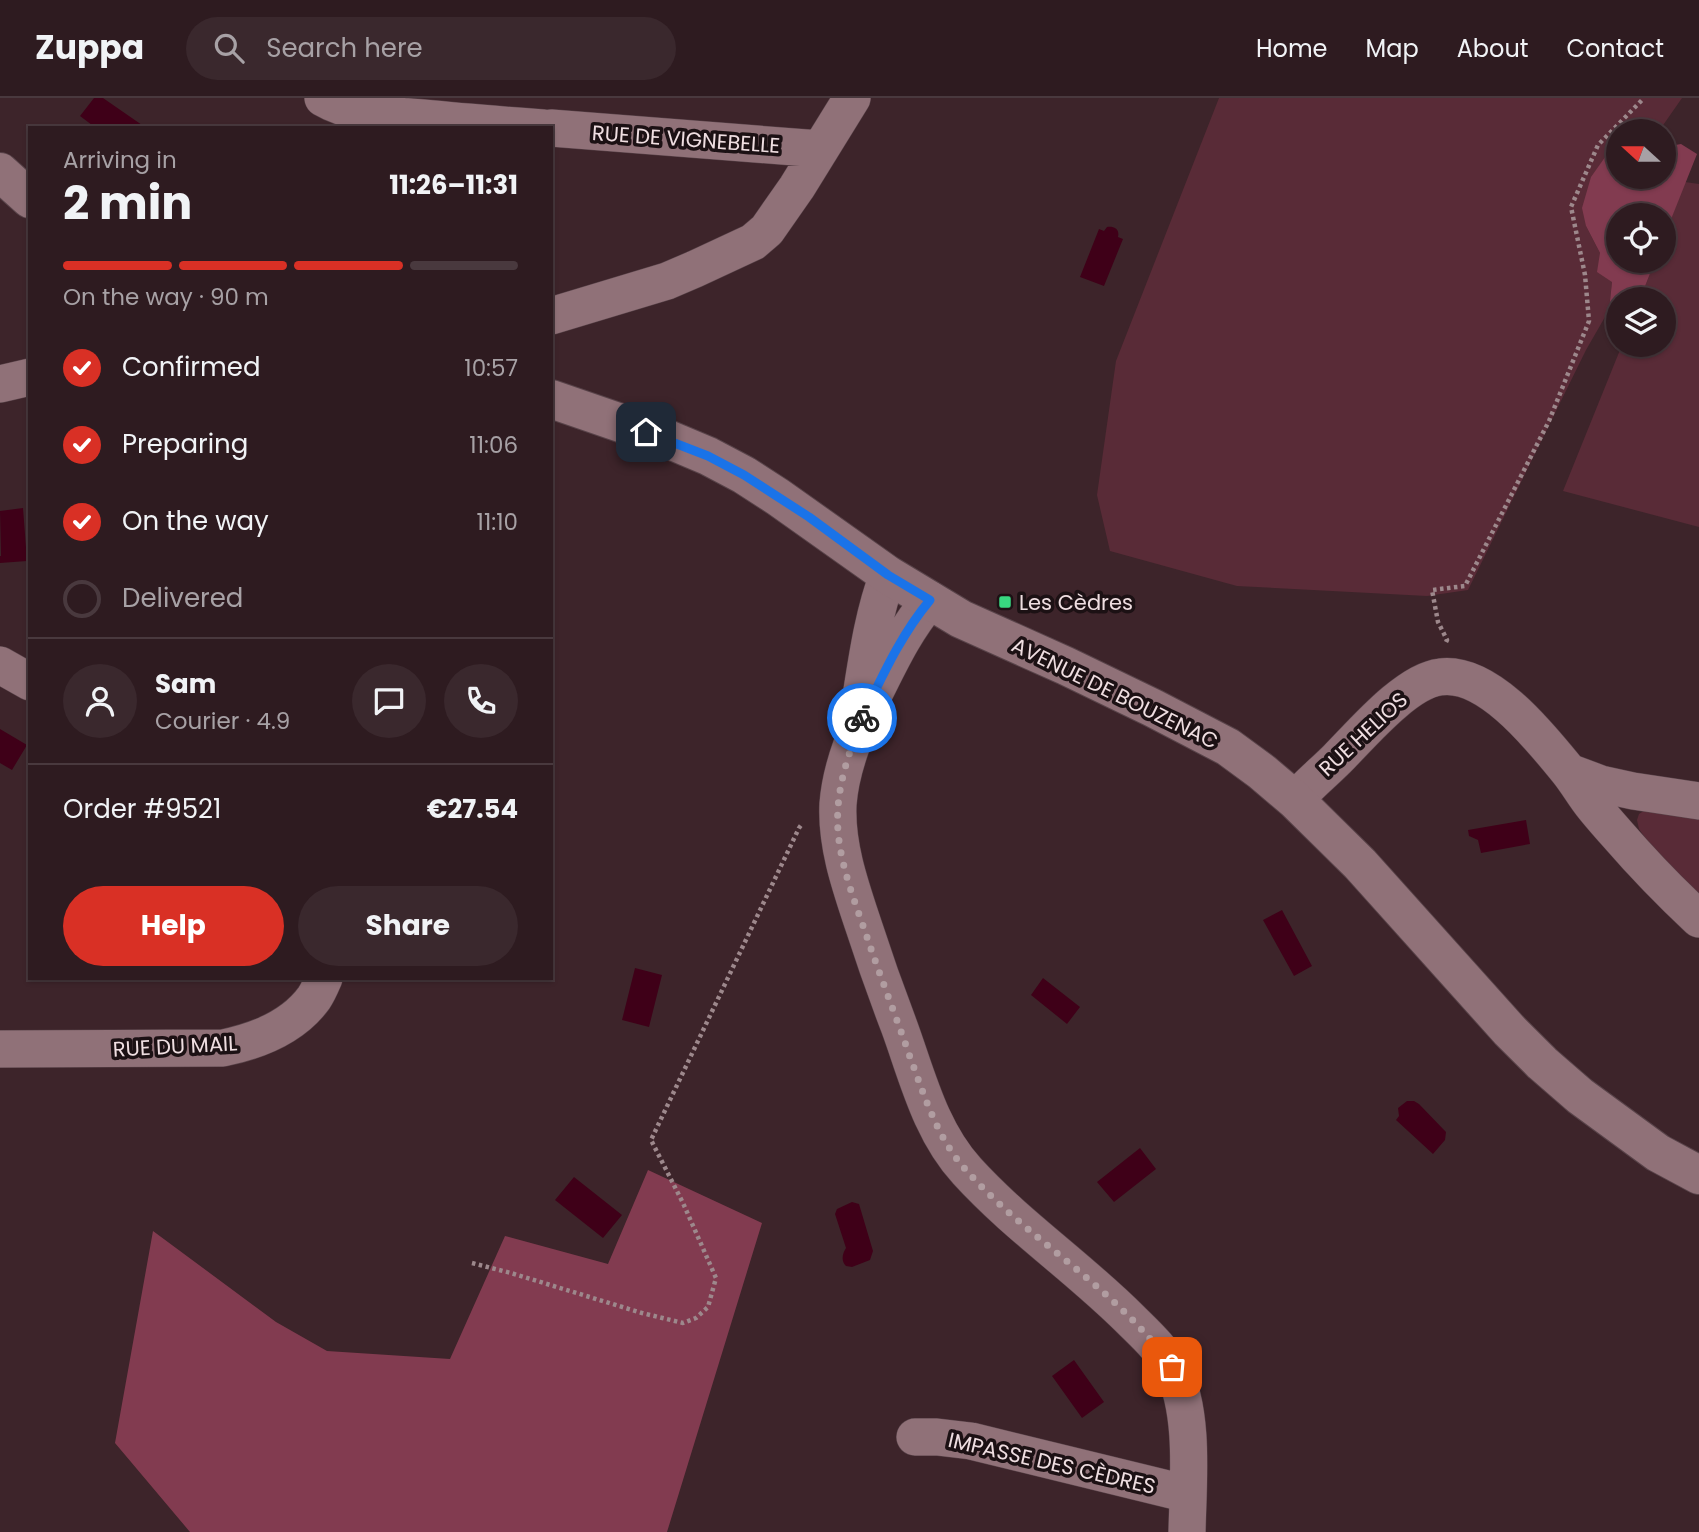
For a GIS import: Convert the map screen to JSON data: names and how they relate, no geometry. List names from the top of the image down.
{
  "streets": {
    "street": [
      "RUE DE VIGNEBELLE",
      "AVENUE DE BOUZENAC",
      "RUE HELIOS",
      "RUE DU MAIL",
      "IMPASSE DES CÈDRES"
    ]
  },
  "crossings": [
    ["AVENUE DE BOUZENAC", "RUE HELIOS"]
  ],
  "places": {
    "transit": ["Les Cèdres"]
  },
  "north": "left",
  "page": {
    "header": "Zuppa",
    "search": "Search here",
    "nav": [
      "Home",
      "Map",
      "About",
      "Contact"
    ],
    "heading": ["2 min", "Arriving in", "11:26–11:31"],
    "panel": [
      "Sam",
      "Courier · 4.9",
      "Order #9521",
      "€27.54"
    ],
    "bar": "On the way · 90 m",
    "list": [
      ["Confirmed", "10:57"],
      ["Preparing", "11:06"],
      ["On the way", "11:10"],
      "Delivered"
    ],
    "buttons": ["Help", "Share"]
  }
}
